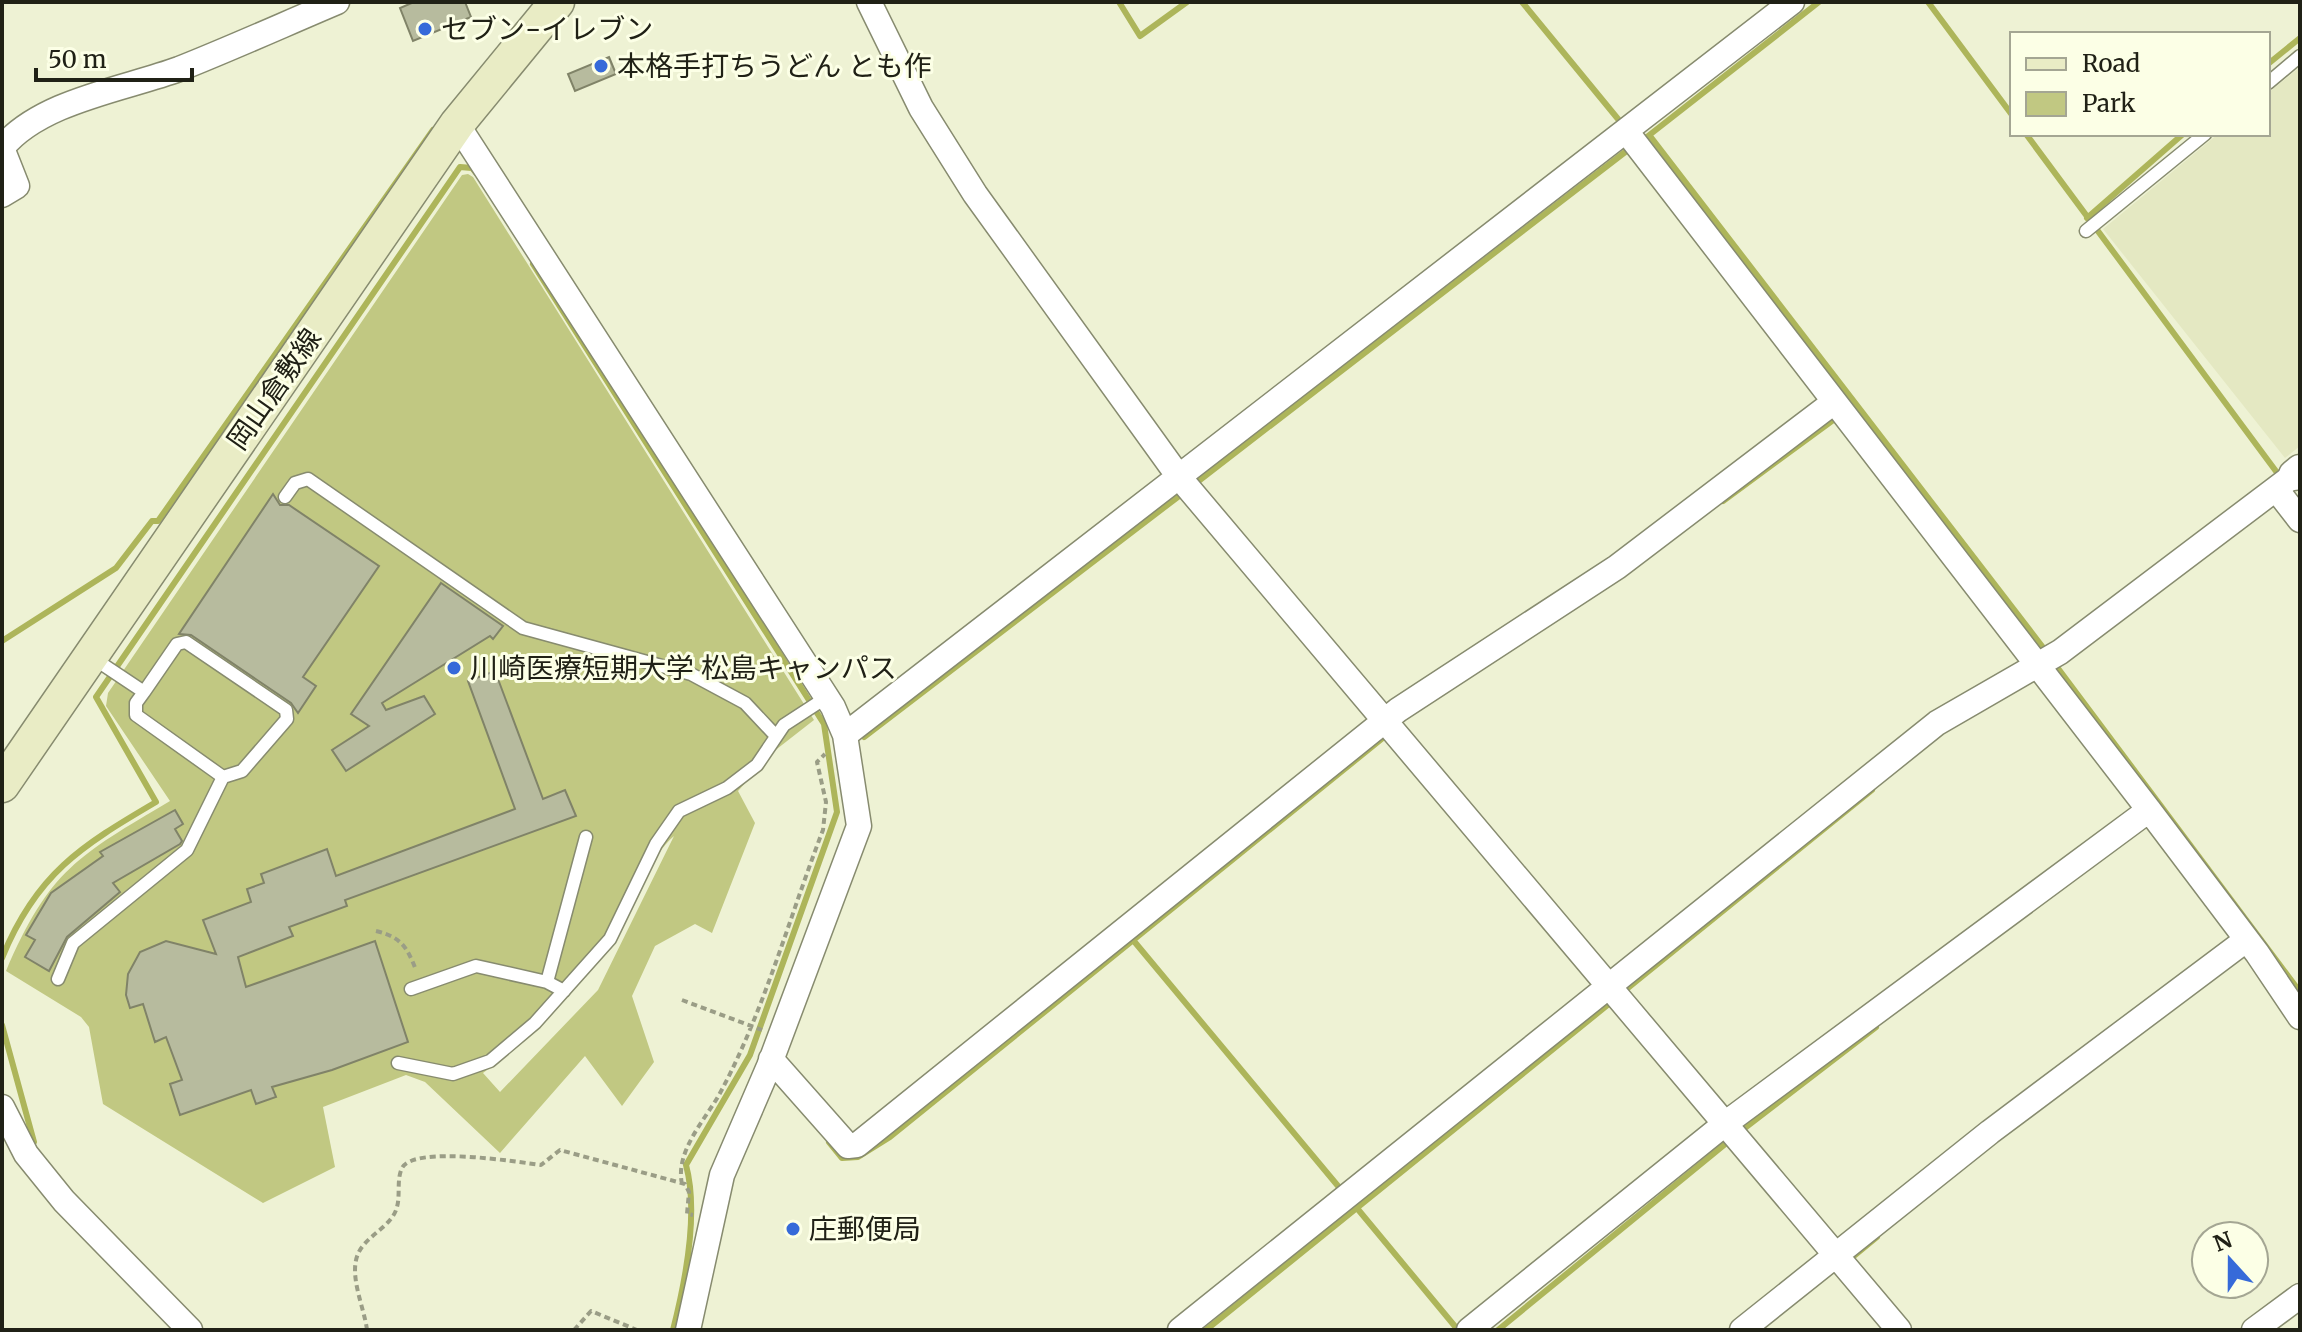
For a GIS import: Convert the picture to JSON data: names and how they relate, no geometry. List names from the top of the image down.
{
  "streets": {
    "main road": ["岡山倉敷線"]
  },
  "places": [
    "セブン-イレブン",
    "本格手打ちうどん とも作",
    "川崎医療短期大学 松島キャンパス",
    "庄郵便局"
  ],
  "legend": ["Road", "Park"],
  "scale_bar": "50 m",
  "north": "top"
}
